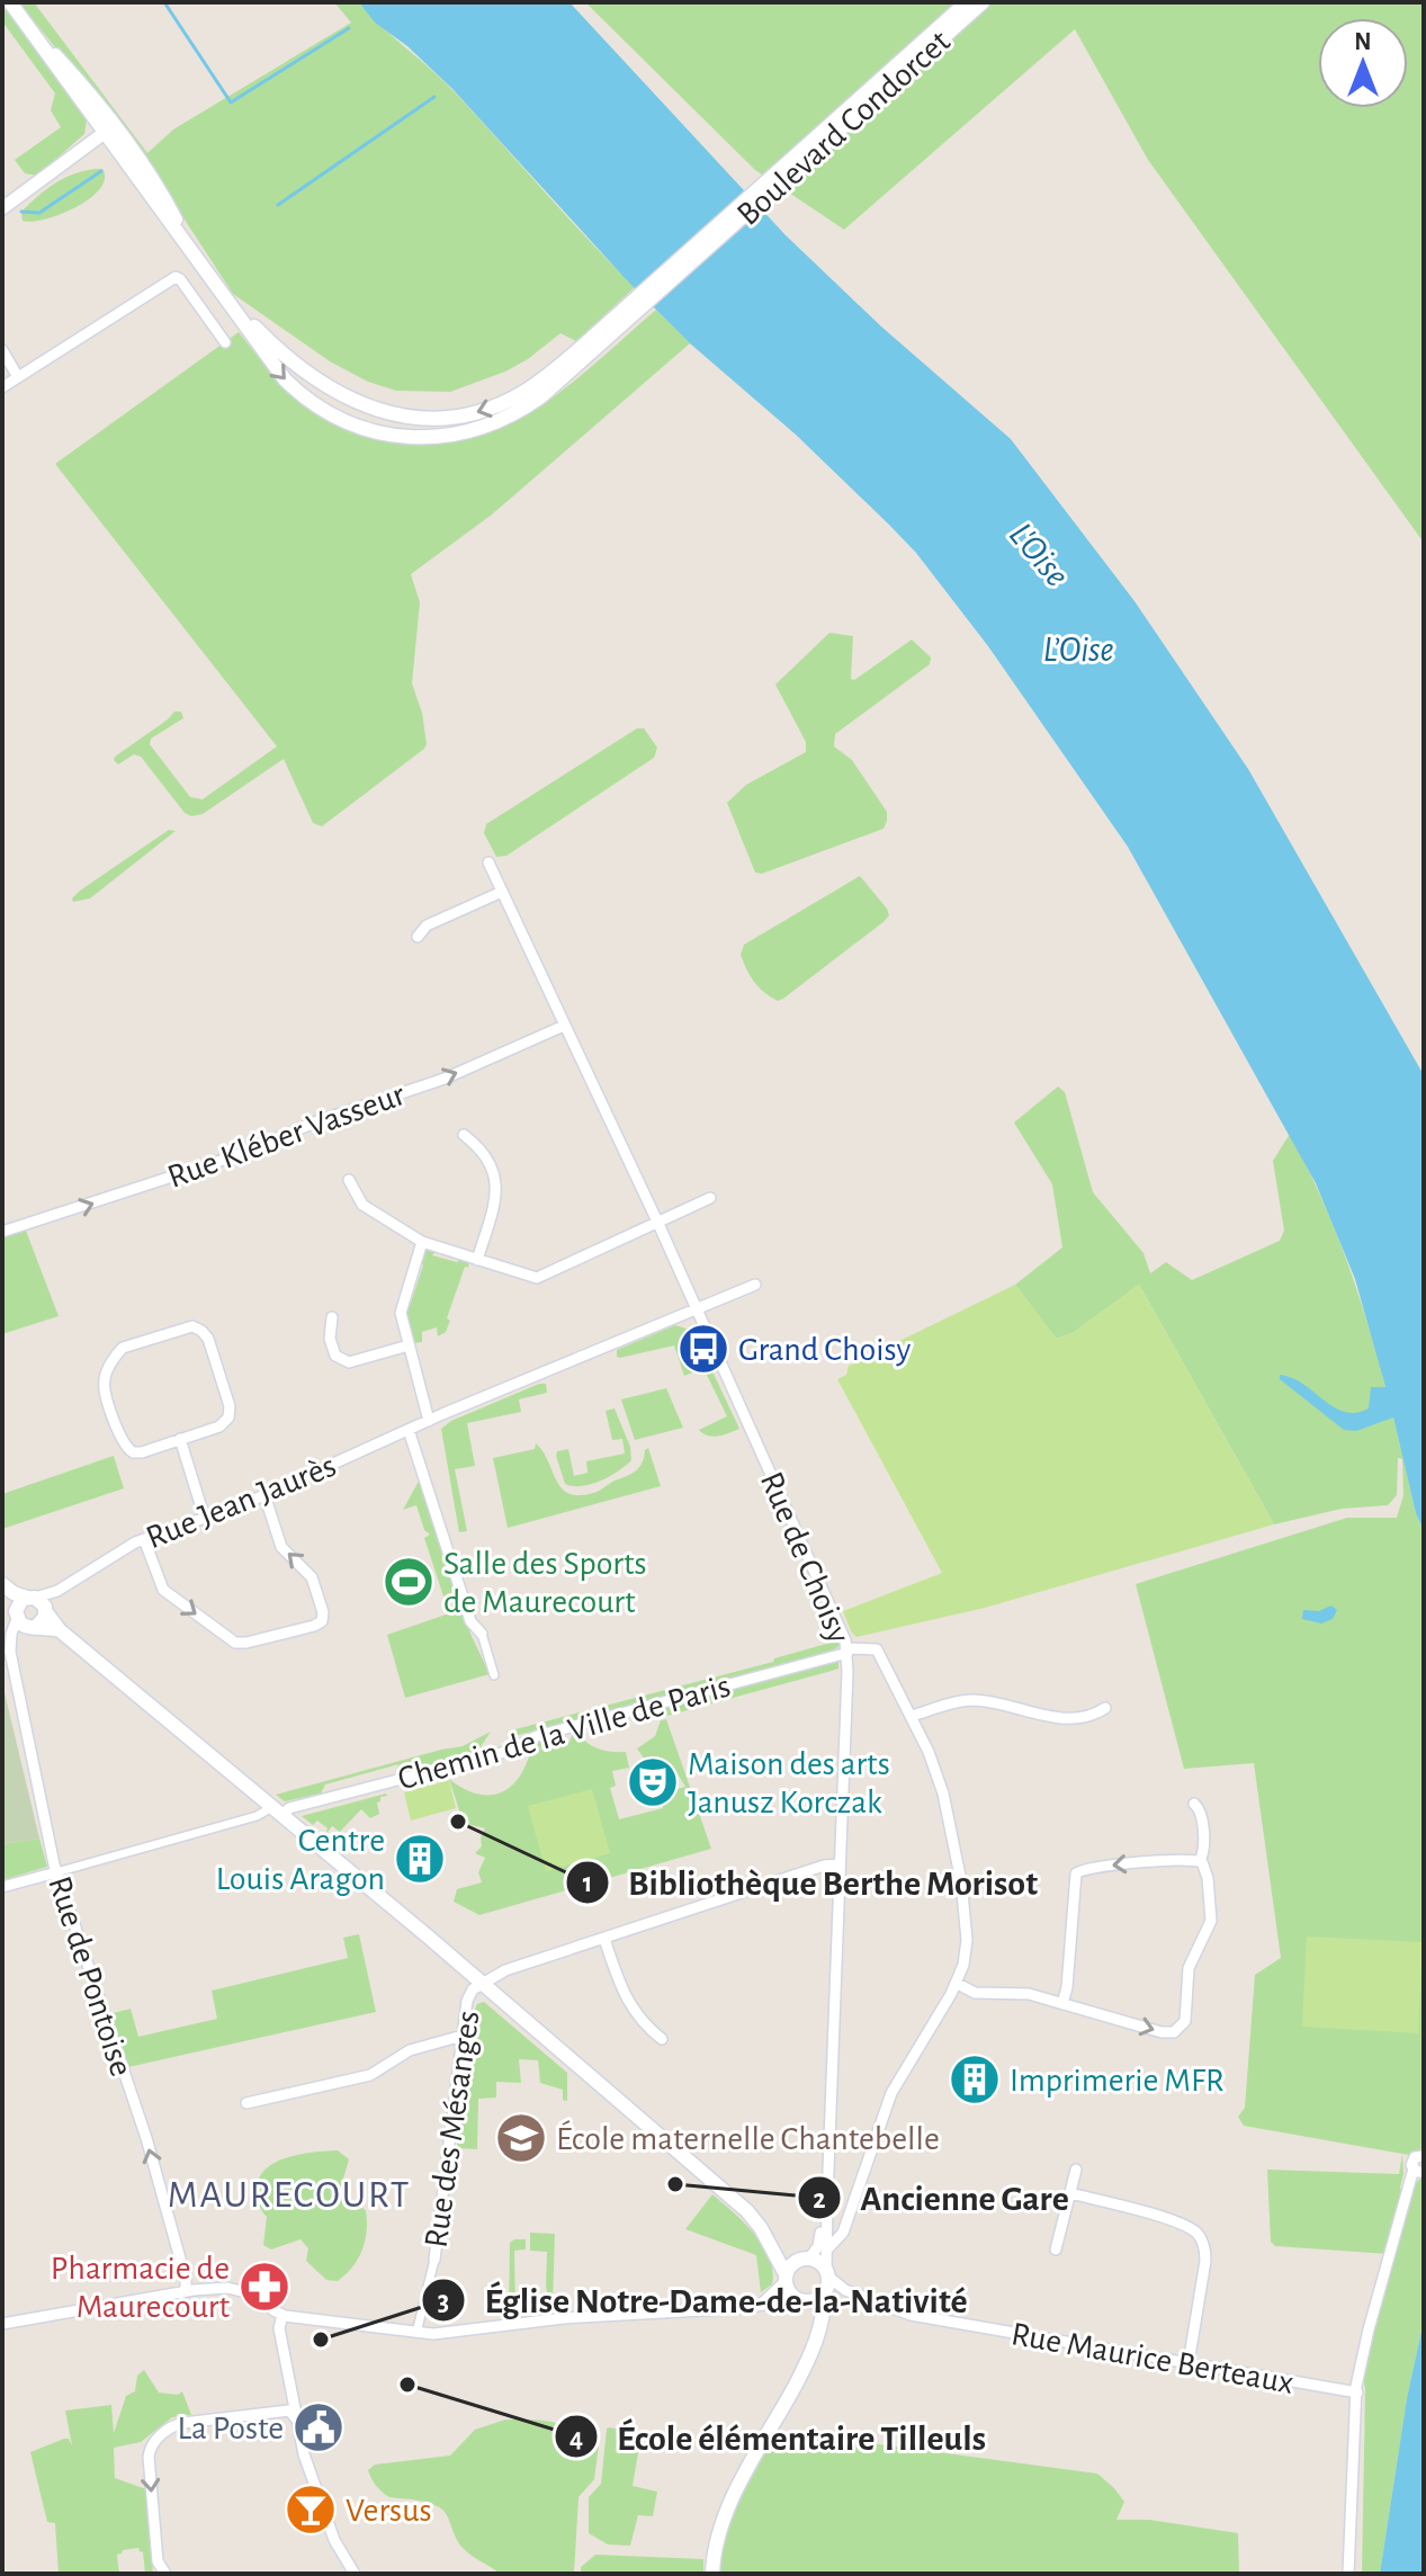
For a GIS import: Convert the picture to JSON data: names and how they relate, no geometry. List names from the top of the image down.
{
  "streets": {
    "main road": ["Boulevard Condorcet"],
    "street": [
      "Rue Kléber Vasseur",
      "Rue Jean Jaurès",
      "Rue de Choisy",
      "Chemin de la Ville de Paris",
      "Rue de Pontoise",
      "Rue des Mésanges",
      "Rue Maurice Berteaux"
    ]
  },
  "crossings": [
    ["Rue Kléber Vasseur", "Rue de Choisy"],
    ["Rue Jean Jaurès", "Rue de Choisy"],
    ["Rue de Choisy", "Chemin de la Ville de Paris"],
    ["Rue de Choisy", "Rue Maurice Berteaux"],
    ["Chemin de la Ville de Paris", "Rue de Pontoise"]
  ],
  "one_way": ["Rue Kléber Vasseur", "Rue de Pontoise"],
  "districts": ["MAURECOURT"],
  "water": ["L'Oise", "L’Oise"],
  "places": {
    "bus stop": ["Grand Choisy"],
    "sports": ["Salle des Sports de Maurecourt"],
    "theatre": ["Maison des arts Janusz Korczak"],
    "other": [
      "Bibliothèque Berthe Morisot",
      "Ancienne Gare",
      "Église Notre-Dame-de-la-Nativité",
      "École élémentaire Tilleuls"
    ],
    "building": ["Centre Louis Aragon", "Imprimerie MFR"],
    "school or university": ["École maternelle Chantebelle"],
    "pharmacy": ["Pharmacie de Maurecourt"],
    "public building": ["La Poste"],
    "bar": ["Versus"]
  },
  "north": "top"
}
